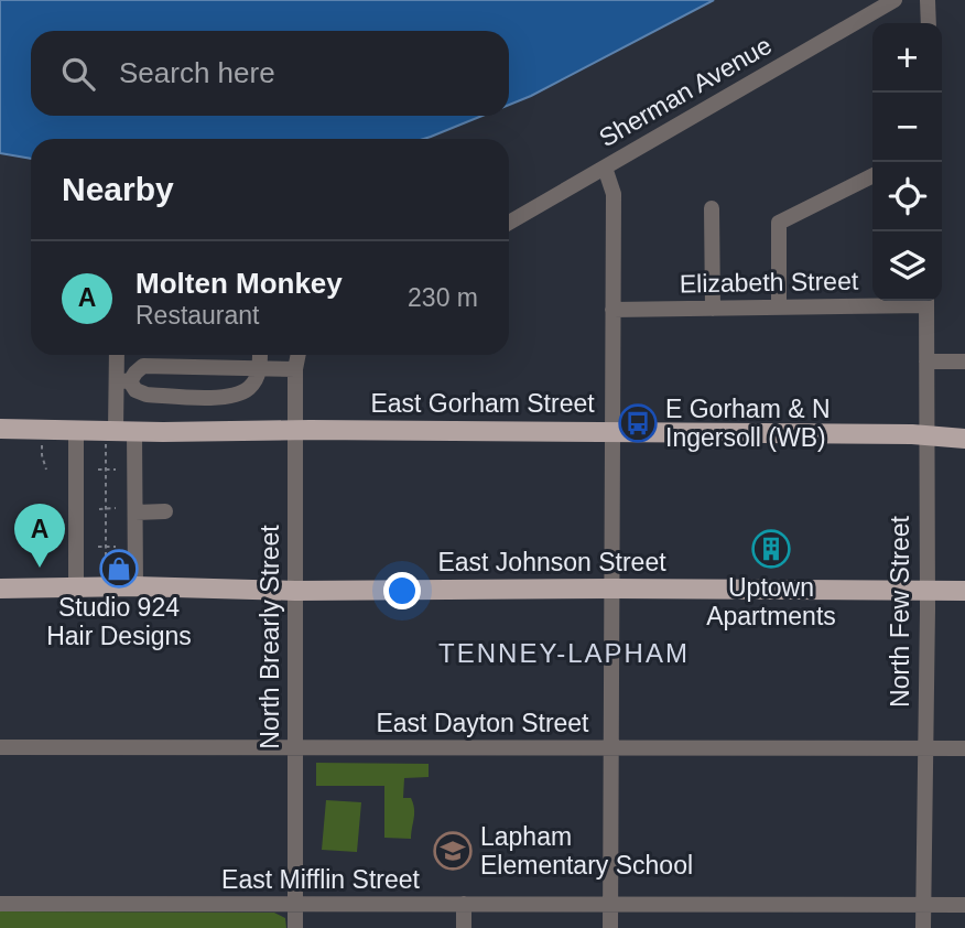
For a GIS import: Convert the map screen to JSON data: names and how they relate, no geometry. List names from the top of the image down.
{
  "streets": {
    "main road": ["East Gorham Street", "East Johnson Street"],
    "street": [
      "Sherman Avenue",
      "Elizabeth Street",
      "North Few Street",
      "North Brearly Street",
      "East Dayton Street",
      "East Mifflin Street"
    ]
  },
  "crossings": [
    ["East Gorham Street", "North Few Street"],
    ["East Gorham Street", "North Brearly Street"],
    ["East Johnson Street", "North Few Street"],
    ["East Johnson Street", "North Brearly Street"],
    ["North Few Street", "East Dayton Street"],
    ["North Few Street", "East Mifflin Street"],
    ["North Brearly Street", "East Dayton Street"],
    ["North Brearly Street", "East Mifflin Street"]
  ],
  "districts": ["TENNEY-LAPHAM"],
  "places": {
    "bus stop": ["E Gorham & N Ingersoll (WB)"],
    "building": ["Uptown Apartments"],
    "shop": ["Studio 924 Hair Designs"],
    "school or university": ["Lapham Elementary School"]
  },
  "page": {
    "map_buttons": ["+", "−"],
    "search": "Search here",
    "heading": "Nearby",
    "list": [
      {
        "mark": "A",
        "name": "Molten Monkey",
        "note": "Restaurant",
        "value": "230 m"
      }
    ],
    "pins": "A"
  }
}
